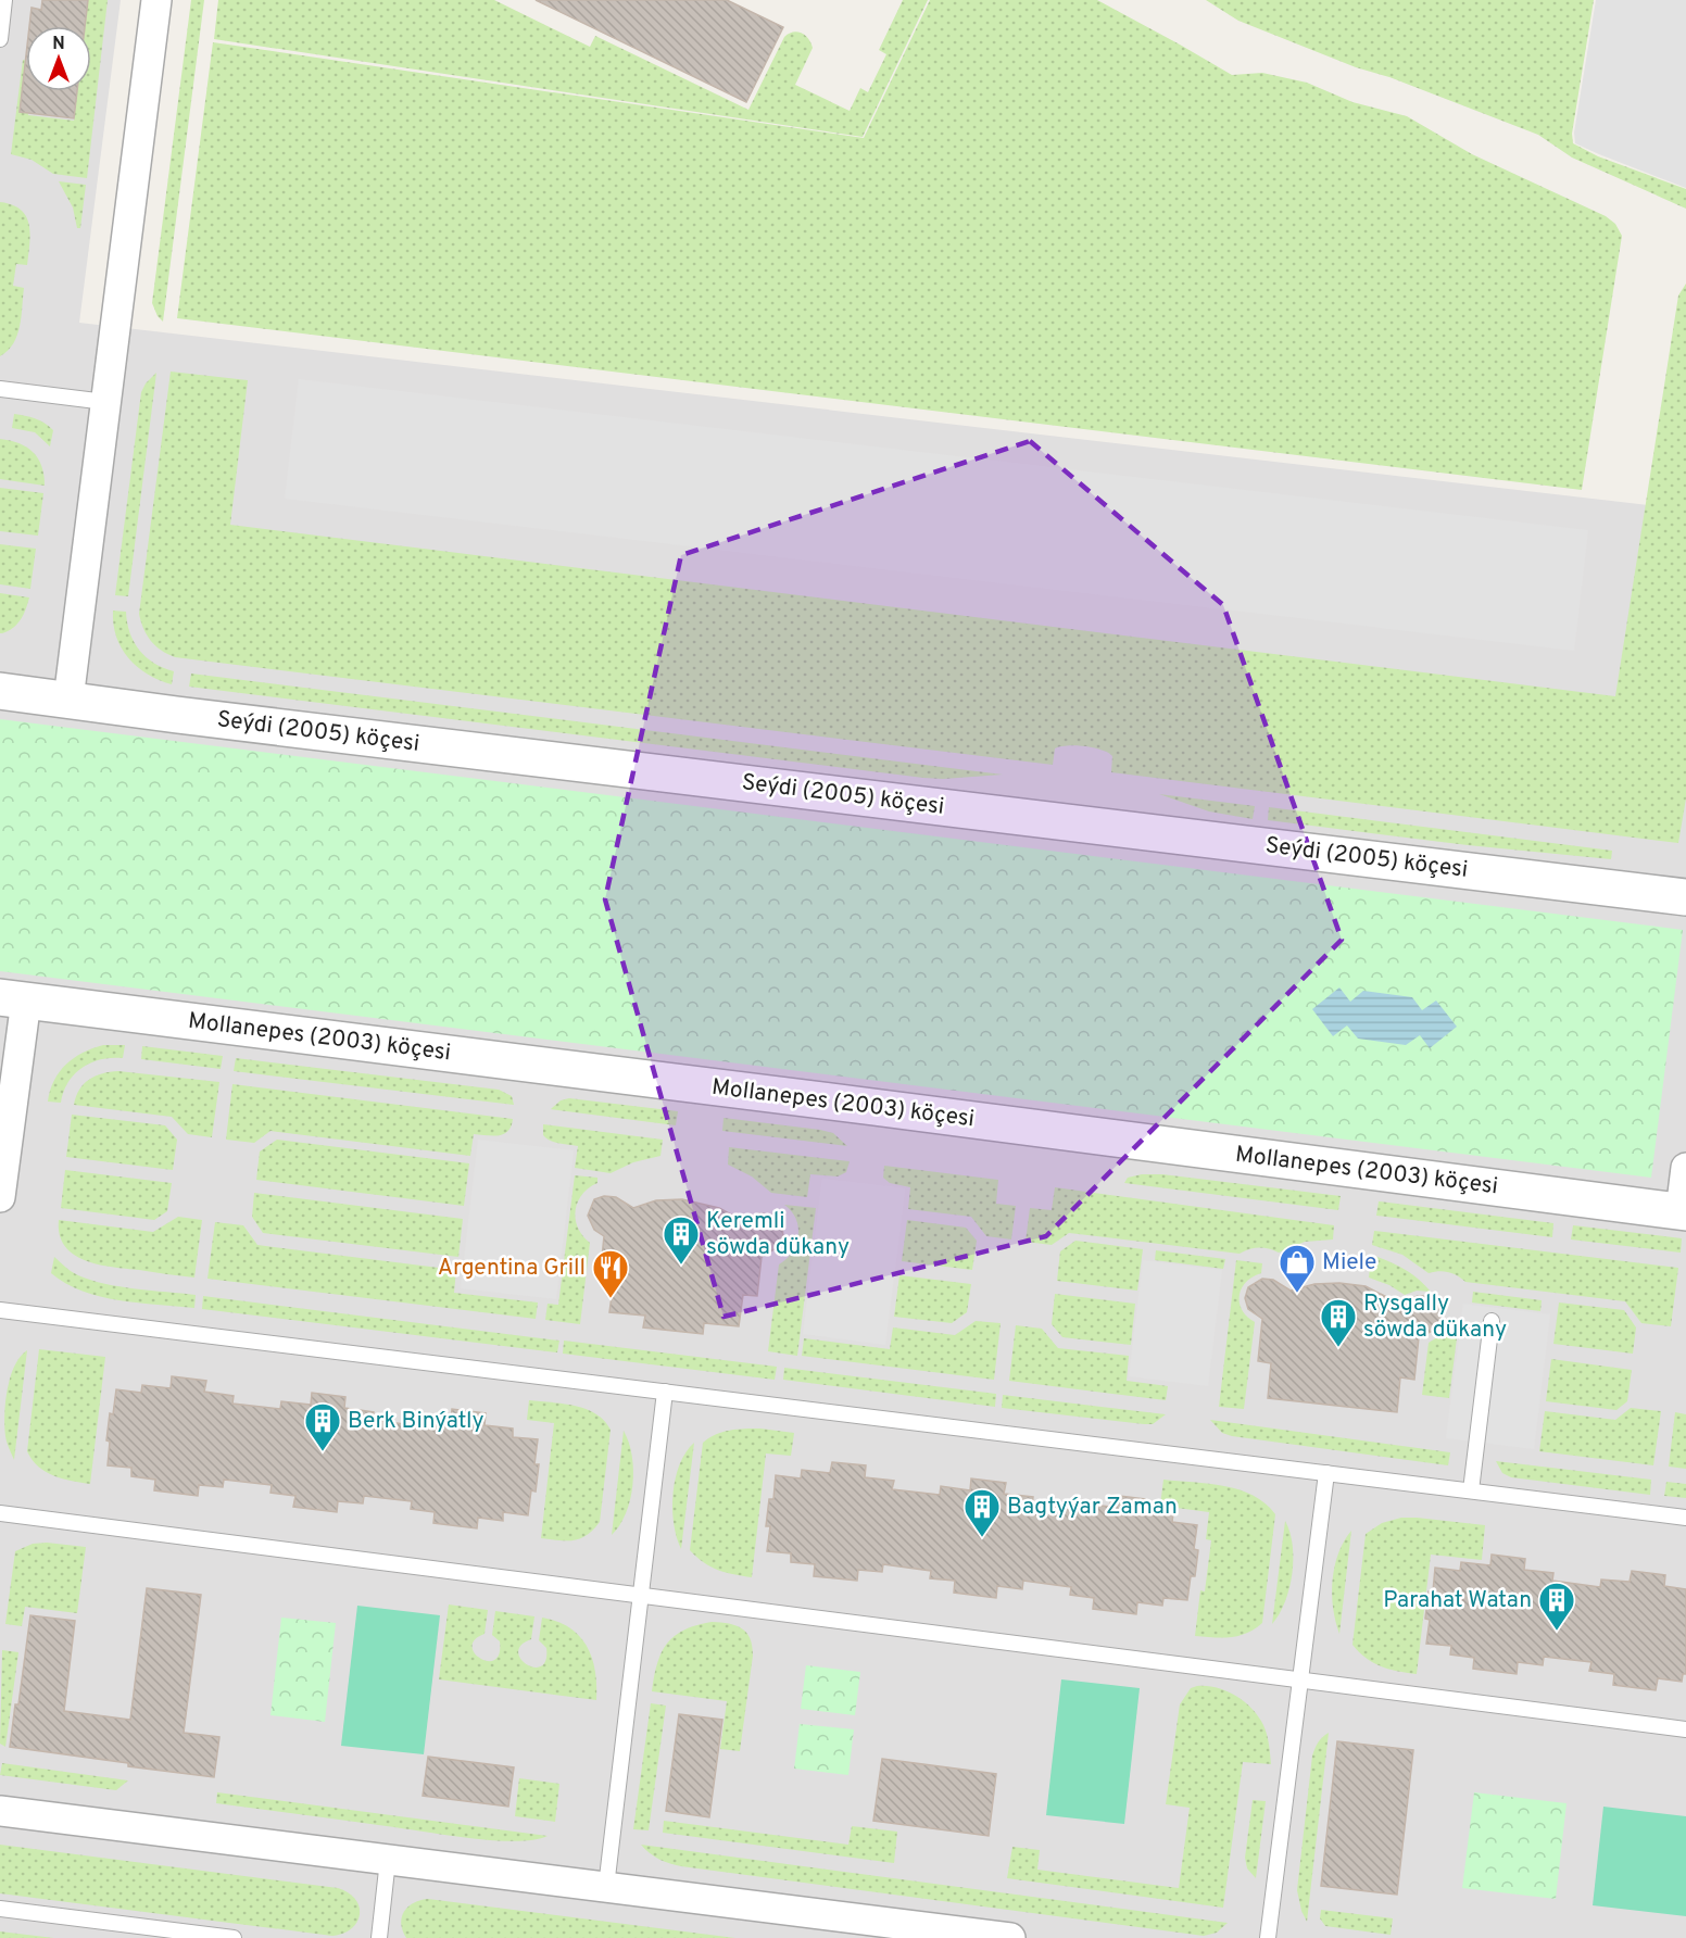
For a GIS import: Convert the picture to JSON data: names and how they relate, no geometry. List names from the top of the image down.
{
  "streets": {
    "street": ["Seýdi (2005) köçesi", "Mollanepes (2003) köçesi"]
  },
  "places": {
    "building": [
      "Keremli söwda dükany",
      "Rysgally söwda dükany",
      "Berk Binýatly",
      "Bagtyýar Zaman",
      "Parahat Watan"
    ],
    "shop": ["Miele"],
    "restaurant": ["Argentina Grill"]
  },
  "north": "top"
}
